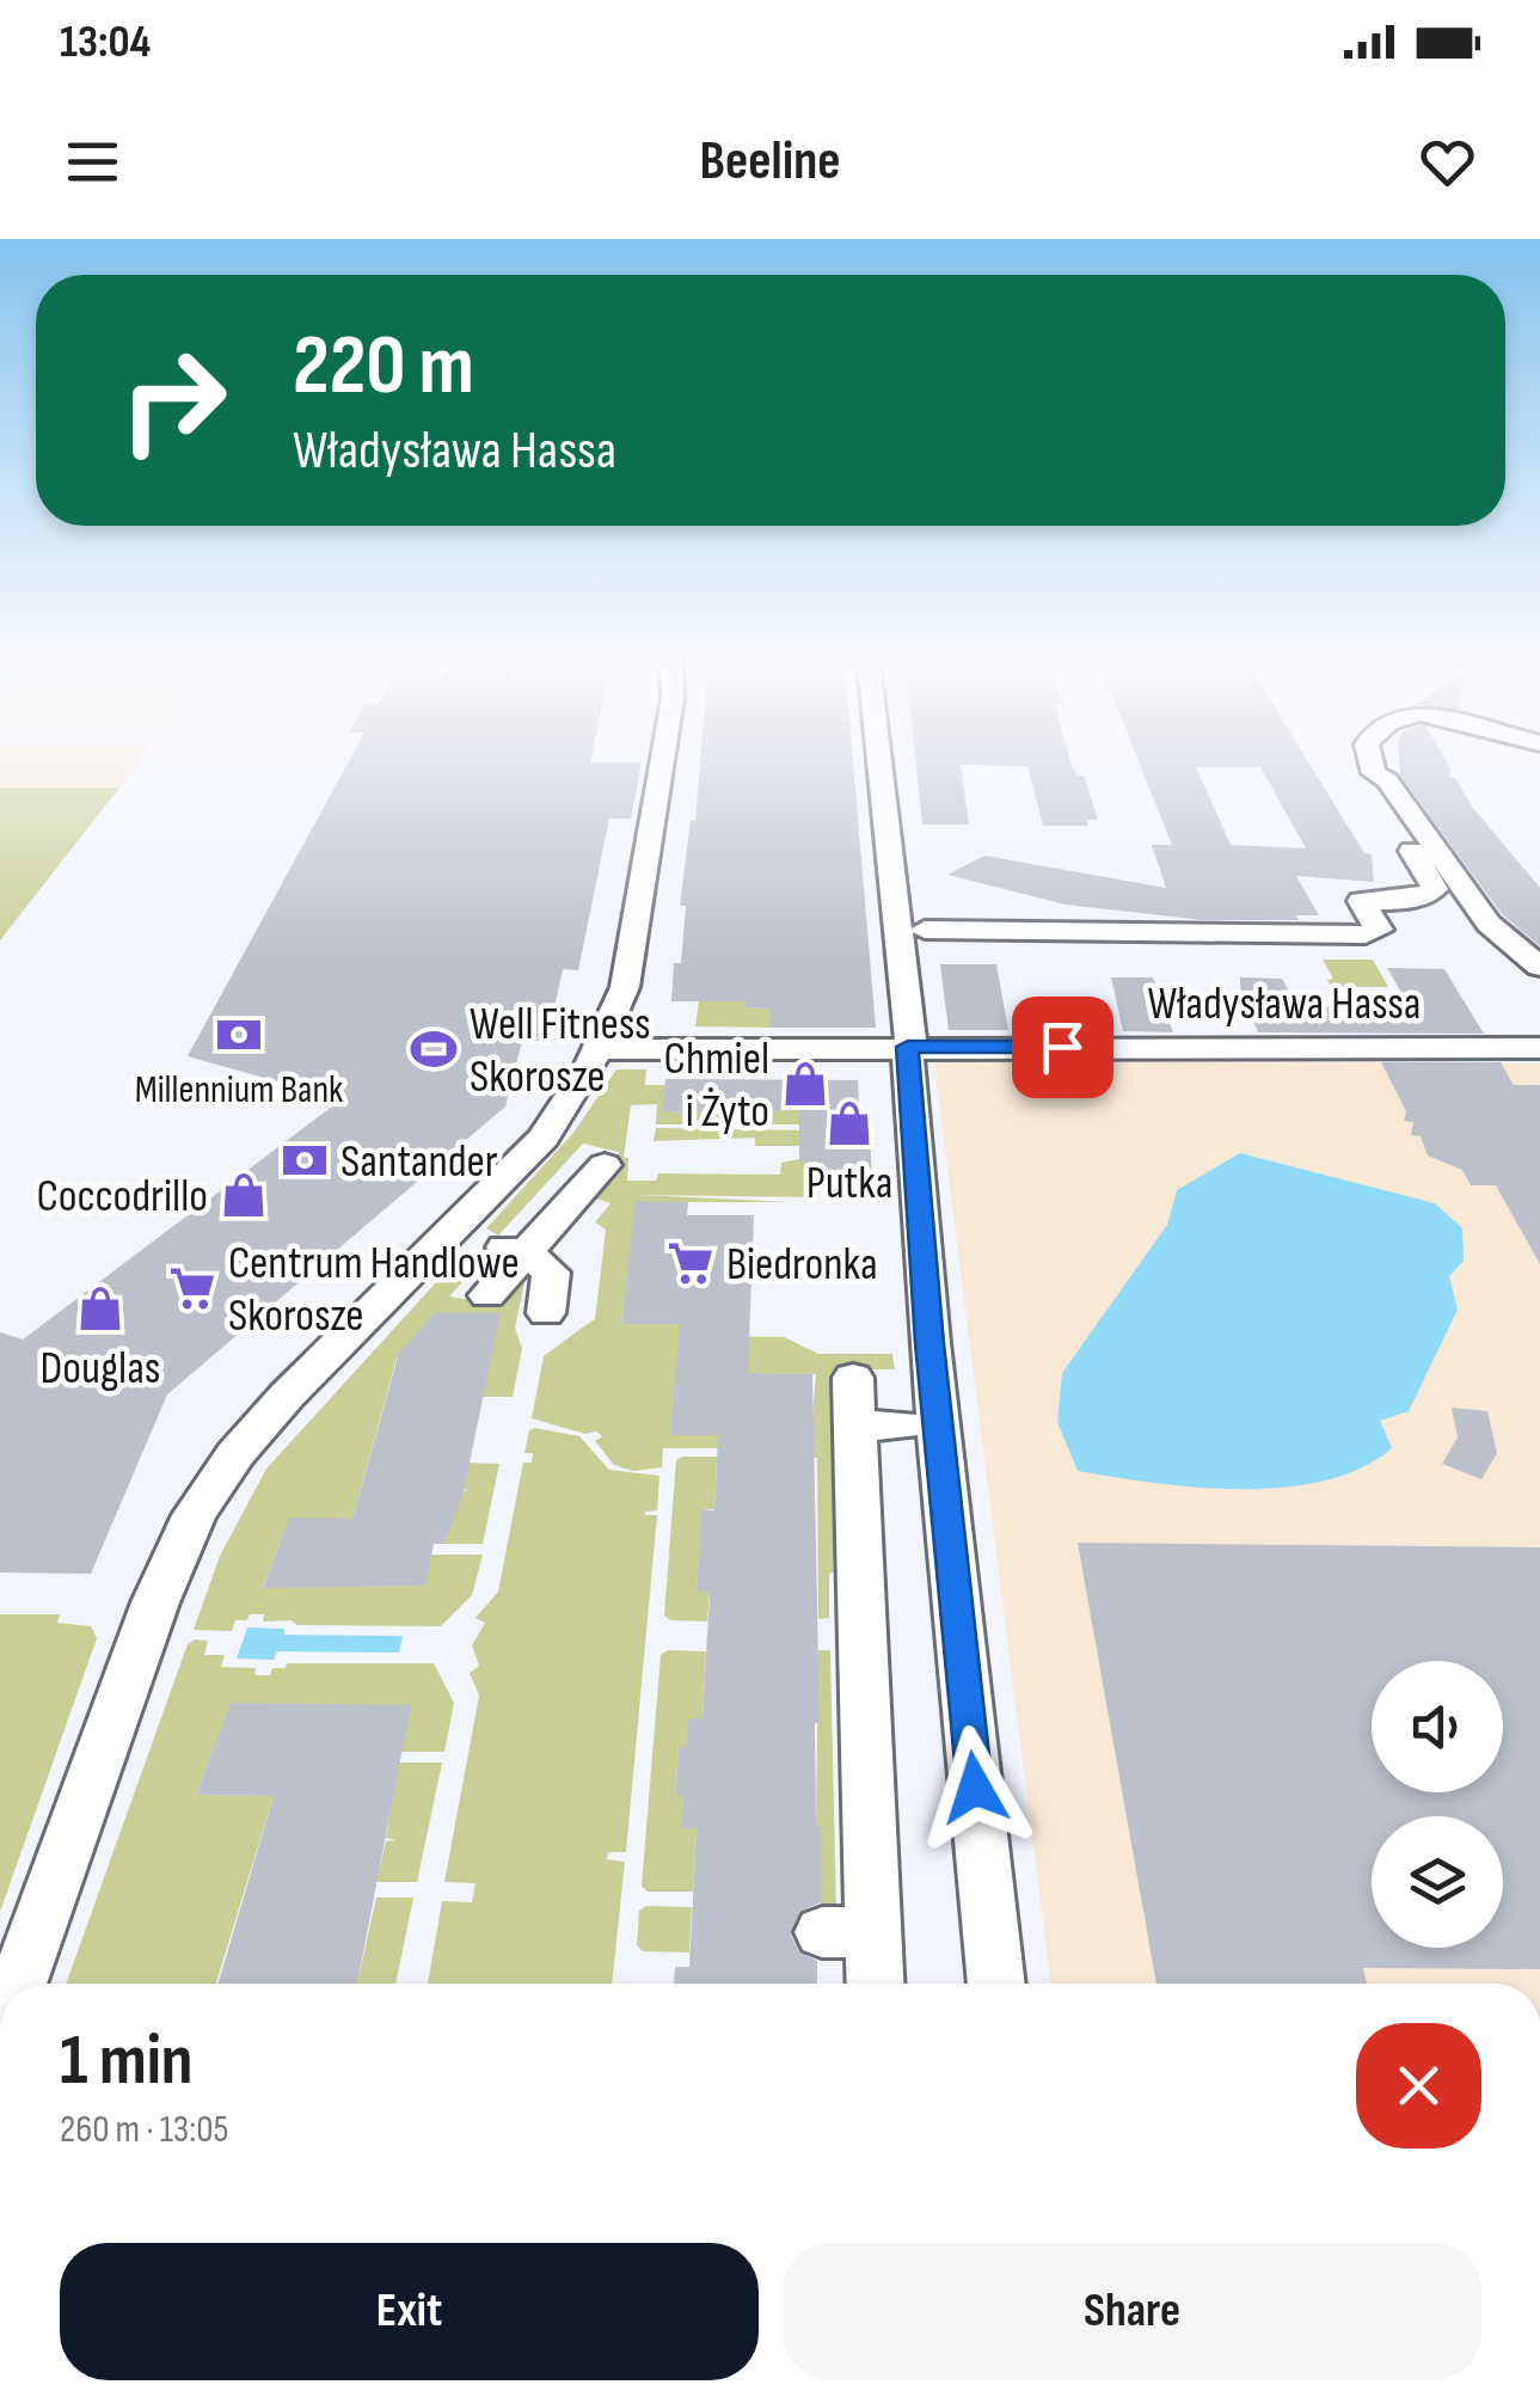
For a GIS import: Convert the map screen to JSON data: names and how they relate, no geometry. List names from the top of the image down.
{
  "streets": {
    "street": ["Władysława Hassa"]
  },
  "places": {
    "bank": ["Millennium Bank", "Santander"],
    "sports": ["Well Fitness Skorosze"],
    "shop": [
      "Chmiel i Żyto",
      "Putka",
      "Coccodrillo",
      "Douglas"
    ],
    "supermarket": ["Biedronka", "Centrum Handlowe Skorosze"]
  },
  "page": {
    "status": "13:04",
    "header": "Beeline",
    "turn": ["220 m", "Władysława Hassa"],
    "heading": ["1 min", "260 m · 13:05"],
    "buttons": ["Exit", "Share"]
  }
}
